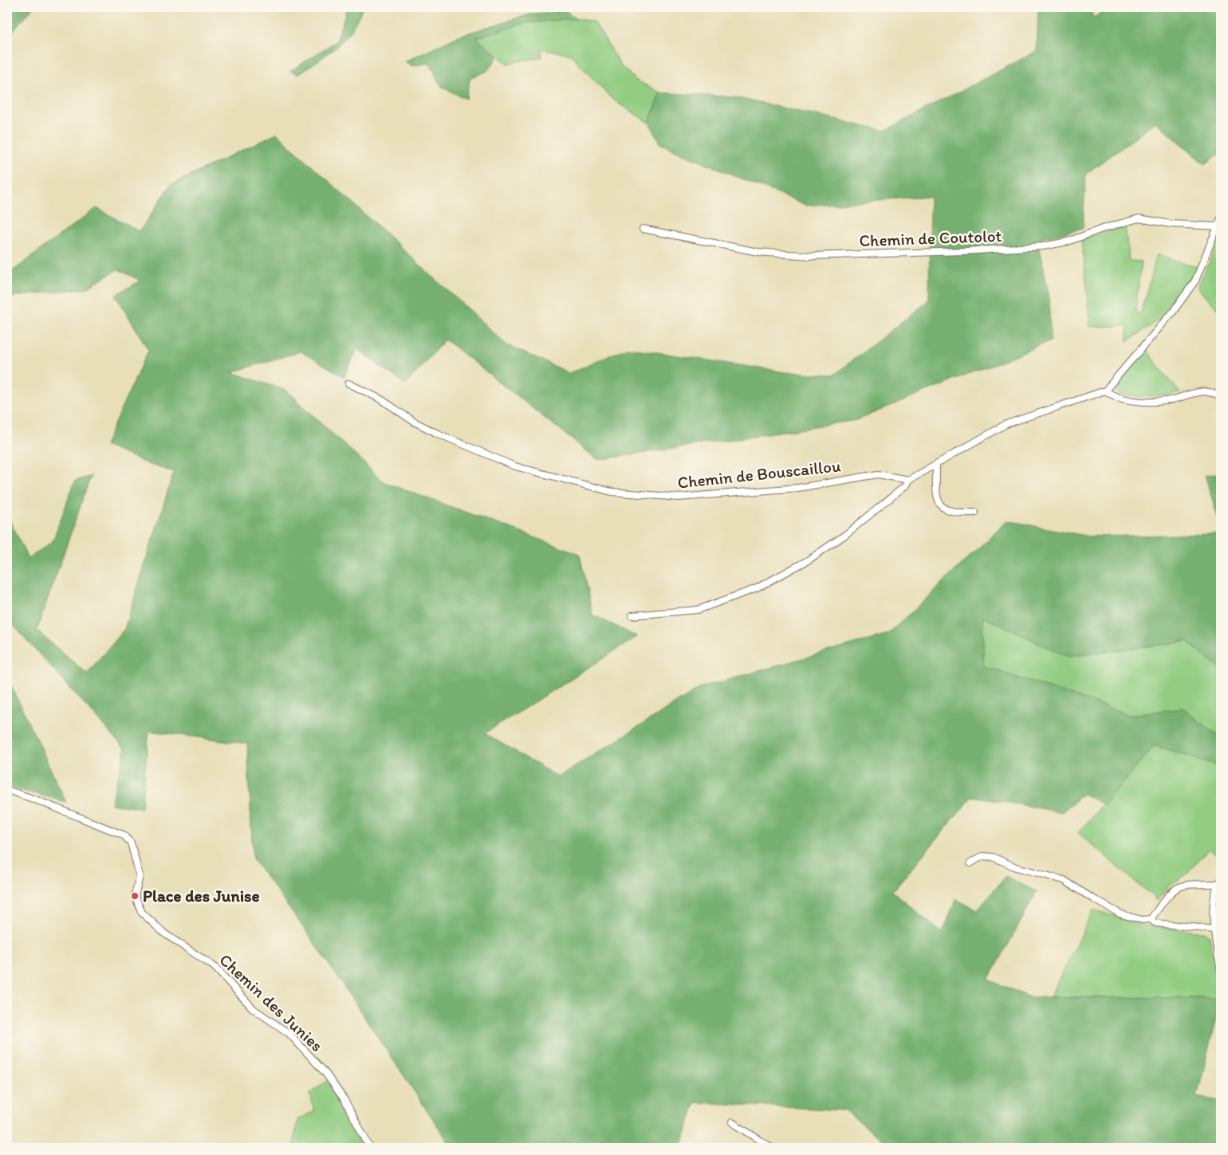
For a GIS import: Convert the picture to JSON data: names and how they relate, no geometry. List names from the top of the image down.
{
  "streets": {
    "street": ["Chemin de Coutolot", "Chemin de Bouscaillou", "Chemin des Junies"]
  },
  "places": ["Place des Junise"]
}
